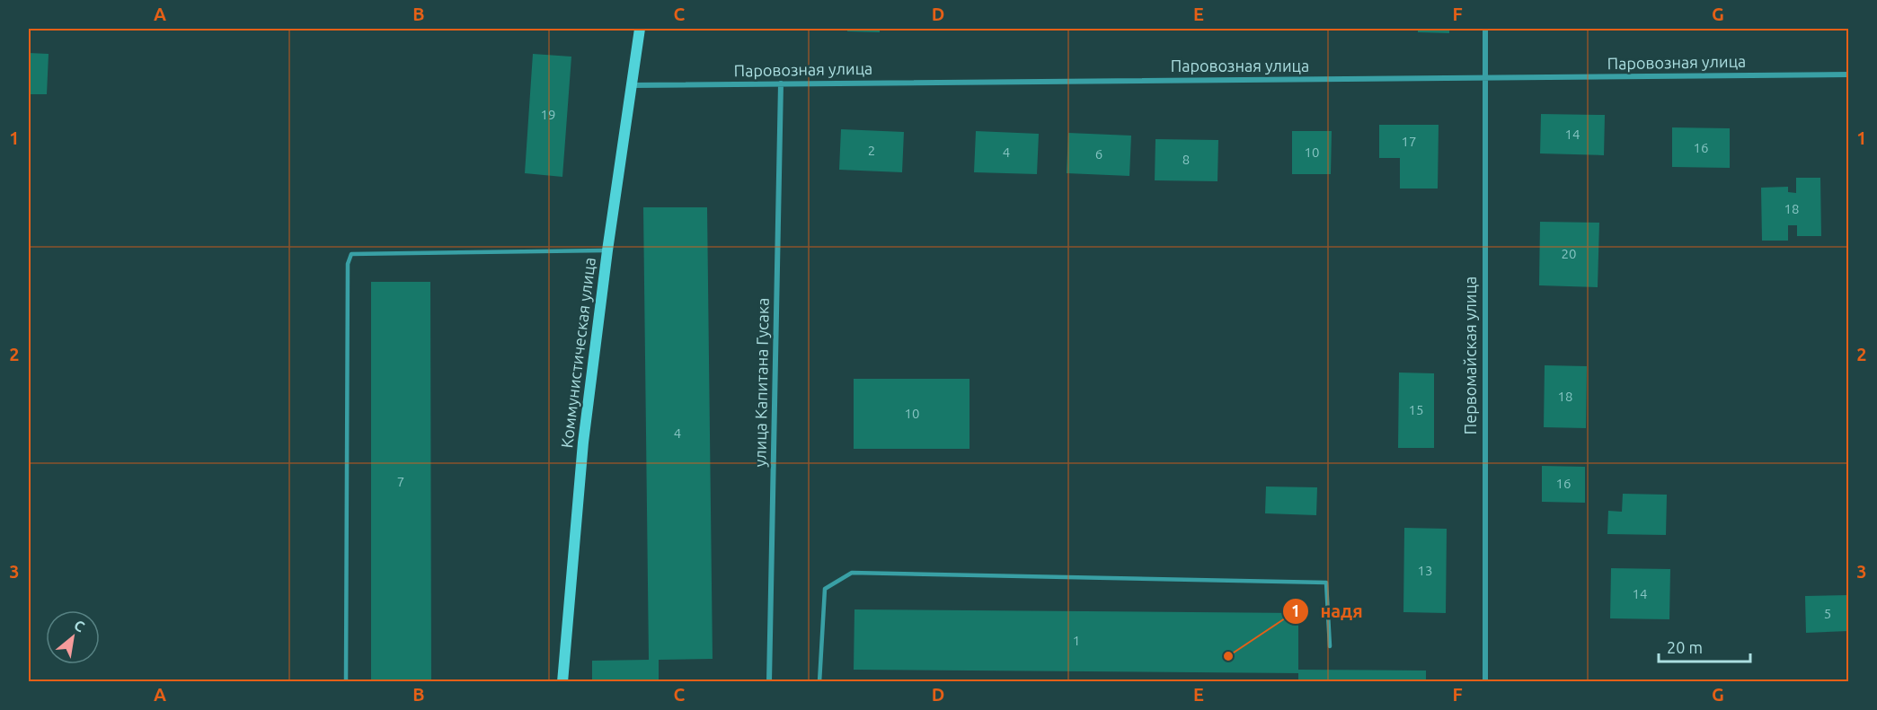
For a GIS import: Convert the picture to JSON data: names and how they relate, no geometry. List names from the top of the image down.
{
  "streets": {
    "main road": ["Коммунистическая улица"],
    "street": ["Паровозная улица", "Первомайская улица", "улица Капитана Гусака"]
  },
  "crossings": [
    ["Паровозная улица", "Коммунистическая улица"],
    ["Паровозная улица", "Первомайская улица"],
    ["Паровозная улица", "улица Капитана Гусака"]
  ],
  "places": ["надя"],
  "house_numbers": [
    "19",
    "14",
    "17",
    "16",
    "2",
    "4",
    "10",
    "6",
    "8",
    "18",
    "20",
    "18",
    "15",
    "10",
    "4",
    "7",
    "16",
    "13",
    "14",
    "5",
    "1"
  ],
  "scale_bar": "20 m",
  "north": "top right",
  "grid": {
    "columns": [
      "A",
      "B",
      "C",
      "D",
      "E",
      "F",
      "G"
    ],
    "rows": ["1", "2", "3"]
  }
}
